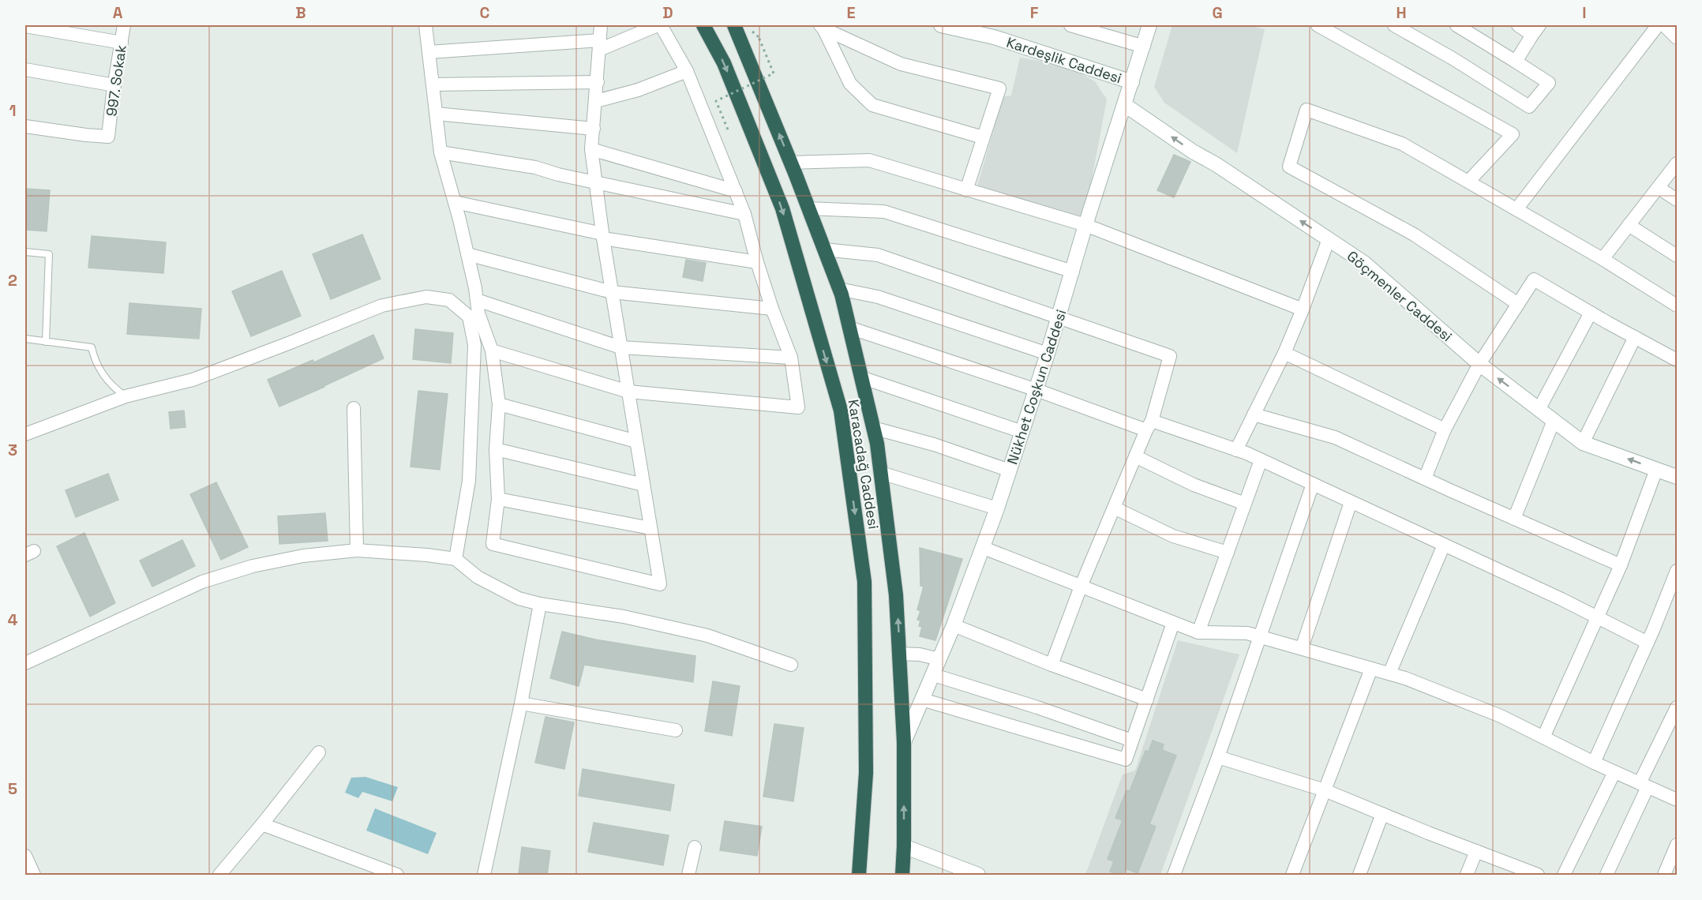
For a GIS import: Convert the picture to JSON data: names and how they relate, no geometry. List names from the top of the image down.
{
  "streets": {
    "highway": ["Karacadağ Caddesi"],
    "street": [
      "Kardeşlik Caddesi",
      "997. Sokak",
      "Göçmenler Caddesi",
      "Nükhet Coşkun Caddesi"
    ]
  },
  "crossings": [
    ["Kardeşlik Caddesi", "Nükhet Coşkun Caddesi"],
    ["Göçmenler Caddesi", "Nükhet Coşkun Caddesi"],
    ["Nükhet Coşkun Caddesi", "Karacadağ Caddesi"]
  ],
  "grid": {
    "columns": [
      "A",
      "B",
      "C",
      "D",
      "E",
      "F",
      "G",
      "H",
      "I"
    ],
    "rows": [
      "1",
      "2",
      "3",
      "4",
      "5"
    ]
  }
}
